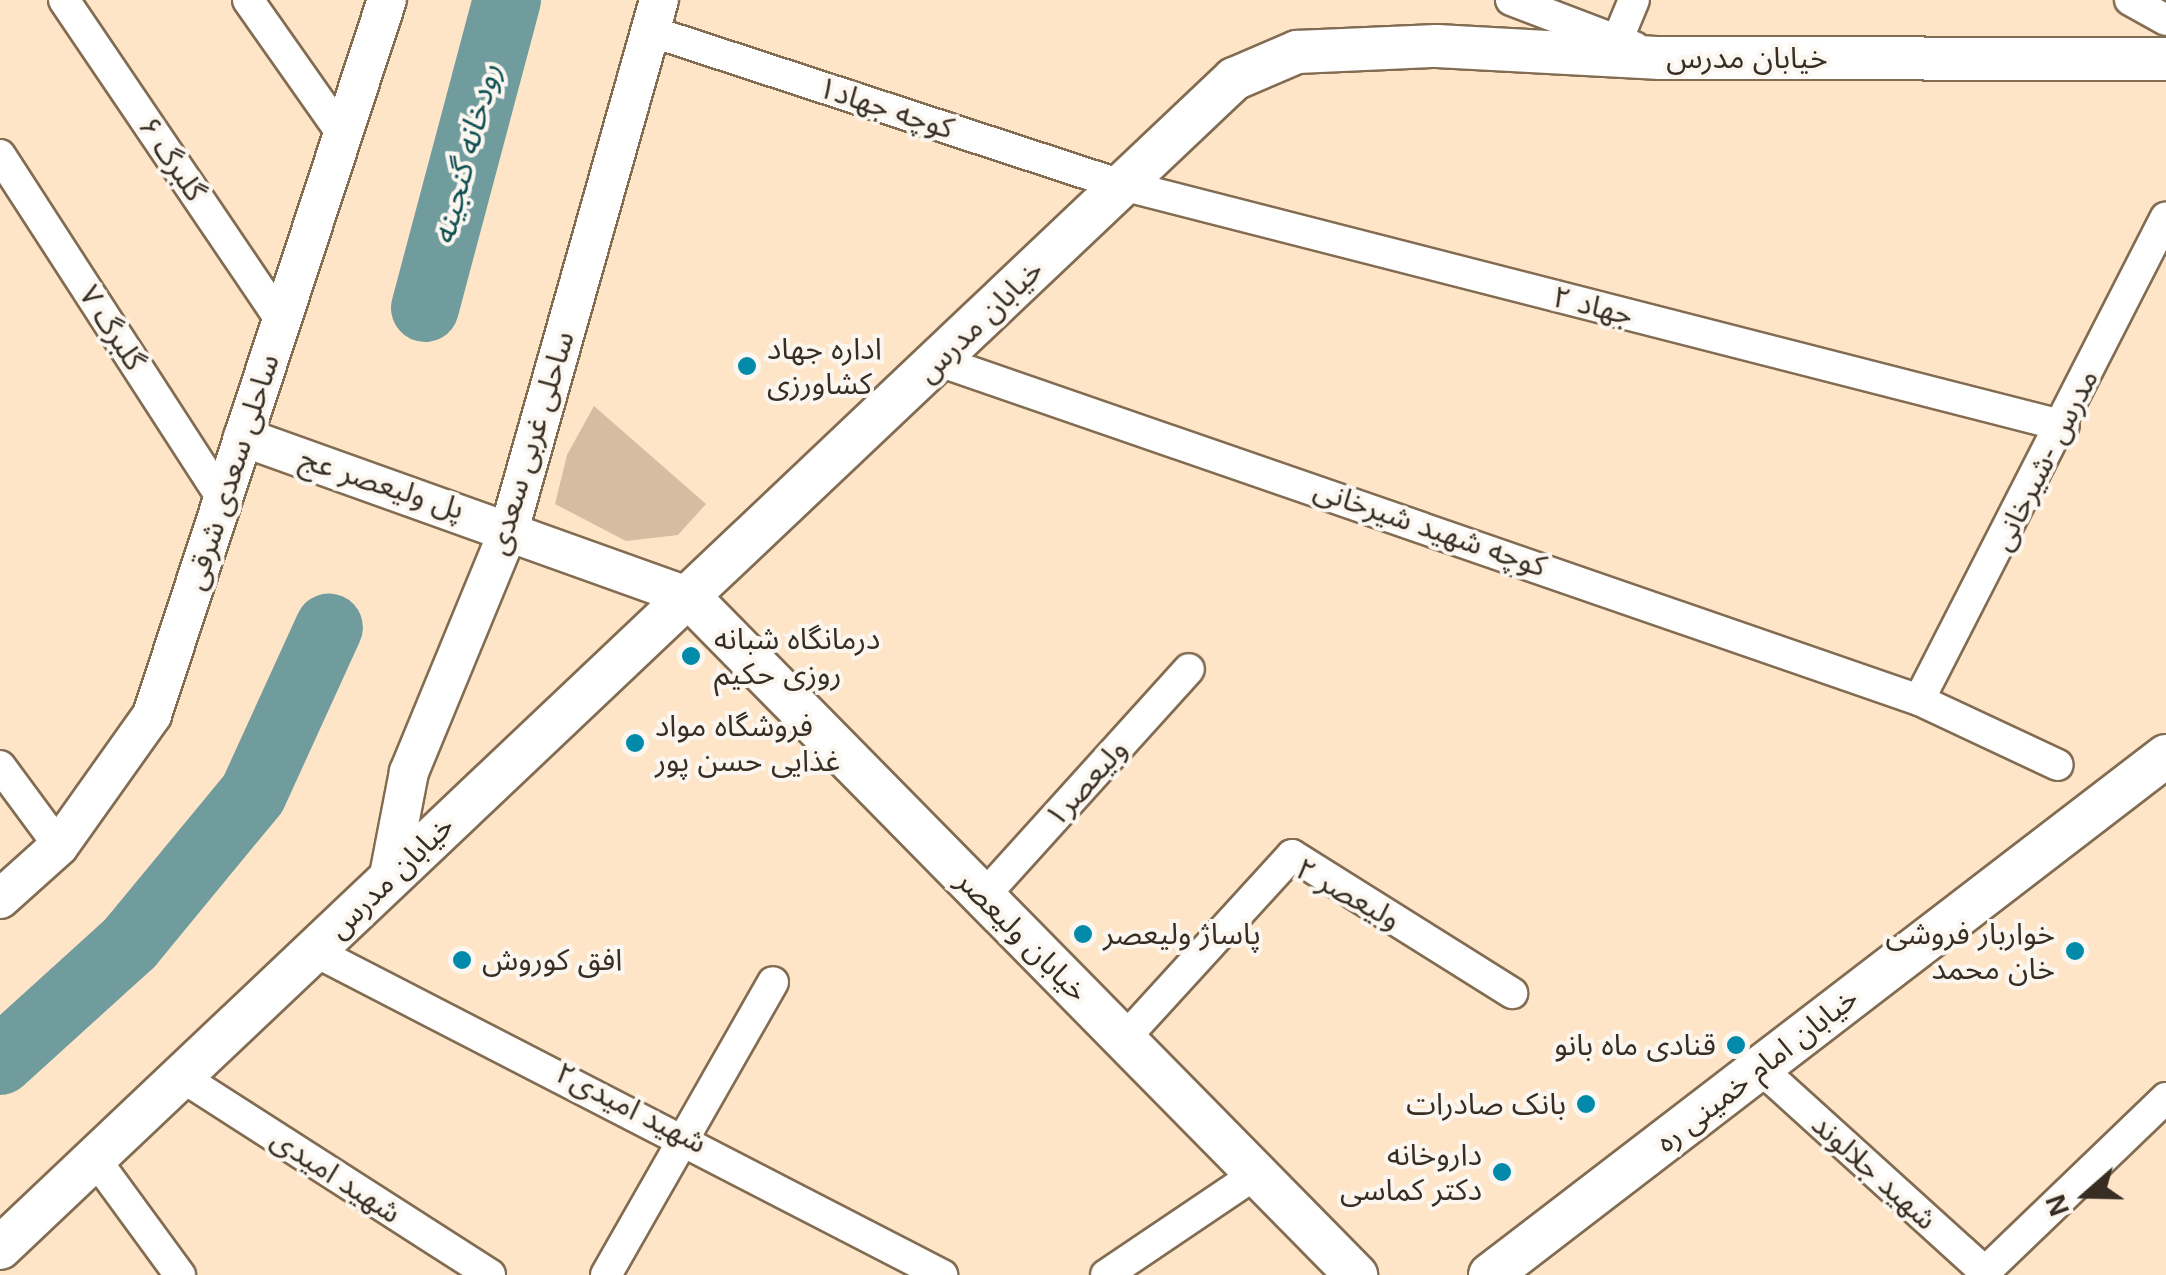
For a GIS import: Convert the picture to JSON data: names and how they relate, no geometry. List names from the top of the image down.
{
  "streets": {
    "main road": ["خیابان مدرس", "خیابان ولیعصر", "خیابان امام خمینی ره"],
    "street": [
      "کوچه جهاد۱",
      "گلبرگ ۶",
      "جهاد ۲",
      "گلبرگ ۷",
      "ساحلی غربی سعدی",
      "مدرس -شیرخانی",
      "ساحلی سعدی شرقی",
      "پل ولیعصر عج",
      "کوچه شهید شیرخانی",
      "ولیعصر۱",
      "ولیعصر ۲",
      "شهید امیدی۲",
      "شهید جلالوند",
      "شهید امیدی"
    ]
  },
  "crossings": [
    ["خیابان مدرس", "کوچه جهاد۱"],
    ["خیابان مدرس", "جهاد ۲"],
    ["خیابان مدرس", "ساحلی غربی سعدی"],
    ["خیابان مدرس", "پل ولیعصر عج"],
    ["خیابان مدرس", "کوچه شهید شیرخانی"],
    ["خیابان مدرس", "خیابان ولیعصر"],
    ["خیابان مدرس", "شهید امیدی۲"],
    ["خیابان مدرس", "شهید امیدی"],
    ["کوچه جهاد۱", "جهاد ۲"],
    ["کوچه جهاد۱", "ساحلی غربی سعدی"],
    ["گلبرگ ۶", "ساحلی سعدی شرقی"],
    ["جهاد ۲", "مدرس -شیرخانی"],
    ["گلبرگ ۷", "ساحلی سعدی شرقی"],
    ["ساحلی غربی سعدی", "پل ولیعصر عج"],
    ["مدرس -شیرخانی", "کوچه شهید شیرخانی"],
    ["ساحلی سعدی شرقی", "پل ولیعصر عج"],
    ["پل ولیعصر عج", "خیابان ولیعصر"],
    ["ولیعصر۱", "خیابان ولیعصر"],
    ["ولیعصر ۲", "خیابان ولیعصر"],
    ["خیابان امام خمینی ره", "شهید جلالوند"]
  ],
  "water": ["رودخانه گنجینه"],
  "places": [
    "اداره جهاد کشاورزی",
    "درمانگاه شبانه روزی حکیم",
    "فروشگاه مواد غذایی حسن پور",
    "پاساژ ولیعصر",
    "خواربار فروشی خان محمد",
    "افق کوروش",
    "قنادی ماه بانو",
    "بانک صادرات",
    "داروخانه دکتر کماسی"
  ],
  "north": "left"
}
